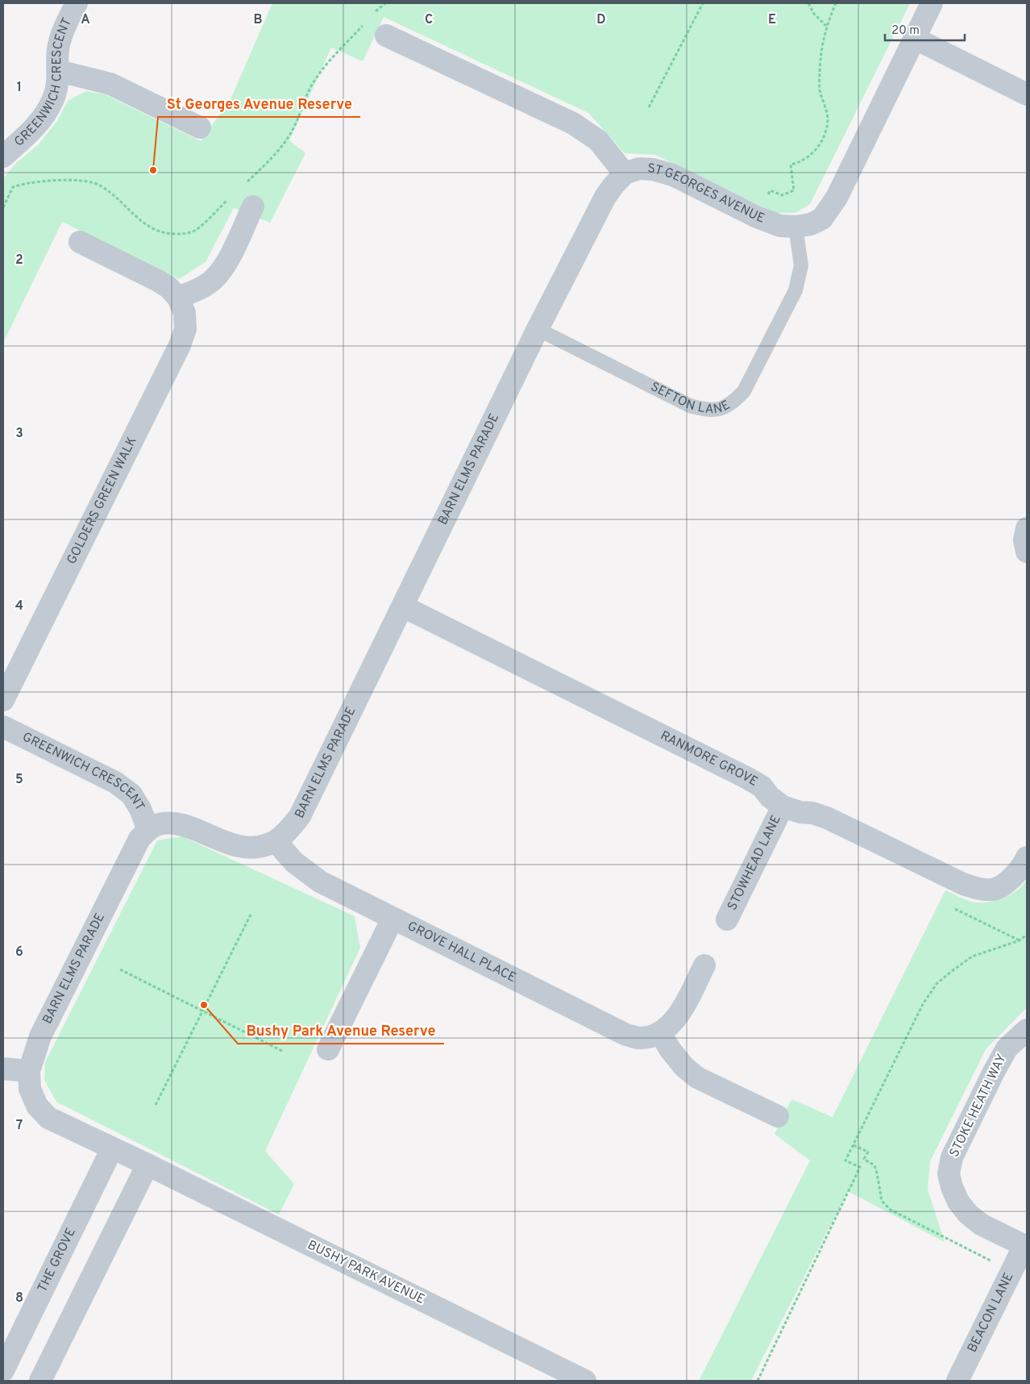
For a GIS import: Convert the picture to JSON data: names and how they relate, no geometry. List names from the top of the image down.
{
  "streets": {
    "street": [
      "GREENWICH CRESCENT",
      "ST GEORGES AVENUE",
      "BARN ELMS PARADE",
      "GOLDERS GREEN WALK",
      "RANMORE GROVE",
      "STOWHEAD LANE",
      "GROVE HALL PLACE",
      "STOKE HEATH WAY",
      "THE GROVE",
      "BUSHY PARK AVENUE",
      "BEACON LANE"
    ],
    "lane": ["SEFTON LANE"]
  },
  "crossings": [
    ["GREENWICH CRESCENT", "BARN ELMS PARADE"],
    ["ST GEORGES AVENUE", "SEFTON LANE"],
    ["ST GEORGES AVENUE", "BARN ELMS PARADE"],
    ["SEFTON LANE", "BARN ELMS PARADE"],
    ["BARN ELMS PARADE", "RANMORE GROVE"],
    ["BARN ELMS PARADE", "GROVE HALL PLACE"],
    ["BARN ELMS PARADE", "THE GROVE"],
    ["BARN ELMS PARADE", "BUSHY PARK AVENUE"],
    ["RANMORE GROVE", "STOWHEAD LANE"],
    ["STOKE HEATH WAY", "BEACON LANE"]
  ],
  "places": ["St Georges Avenue Reserve", "Bushy Park Avenue Reserve"],
  "scale_bar": "20 m",
  "grid": {
    "columns": [
      "A",
      "B",
      "C",
      "D",
      "E"
    ],
    "rows": [
      "1",
      "2",
      "3",
      "4",
      "5",
      "6",
      "7",
      "8"
    ]
  }
}
